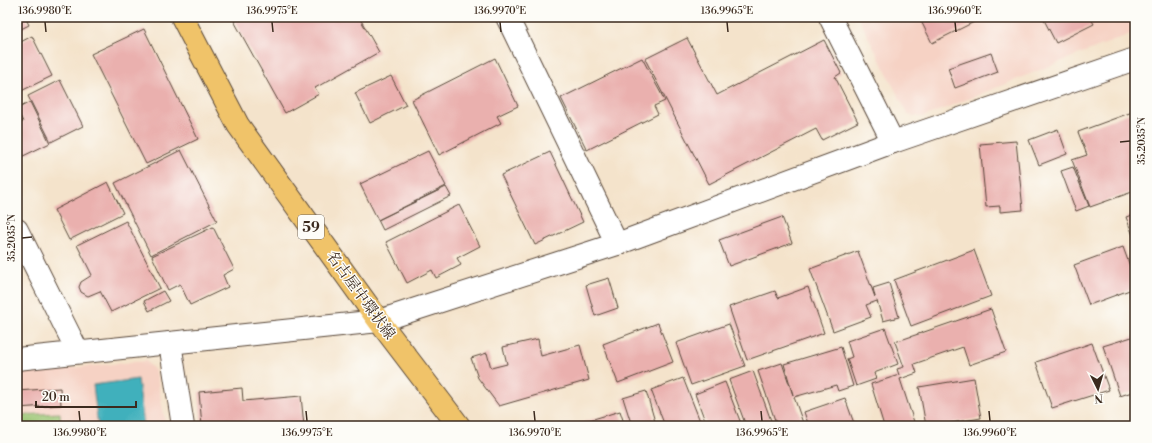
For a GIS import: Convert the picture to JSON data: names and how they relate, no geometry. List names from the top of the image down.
{
  "streets": {
    "main road": ["59", "名古屋中環状線"]
  },
  "scale_bar": "20 m",
  "north": "bottom",
  "coordinates": [
    "136.9980°E",
    "136.9975°E",
    "136.9970°E",
    "136.9965°E",
    "136.9960°E",
    "35.2035°N"
  ]
}
